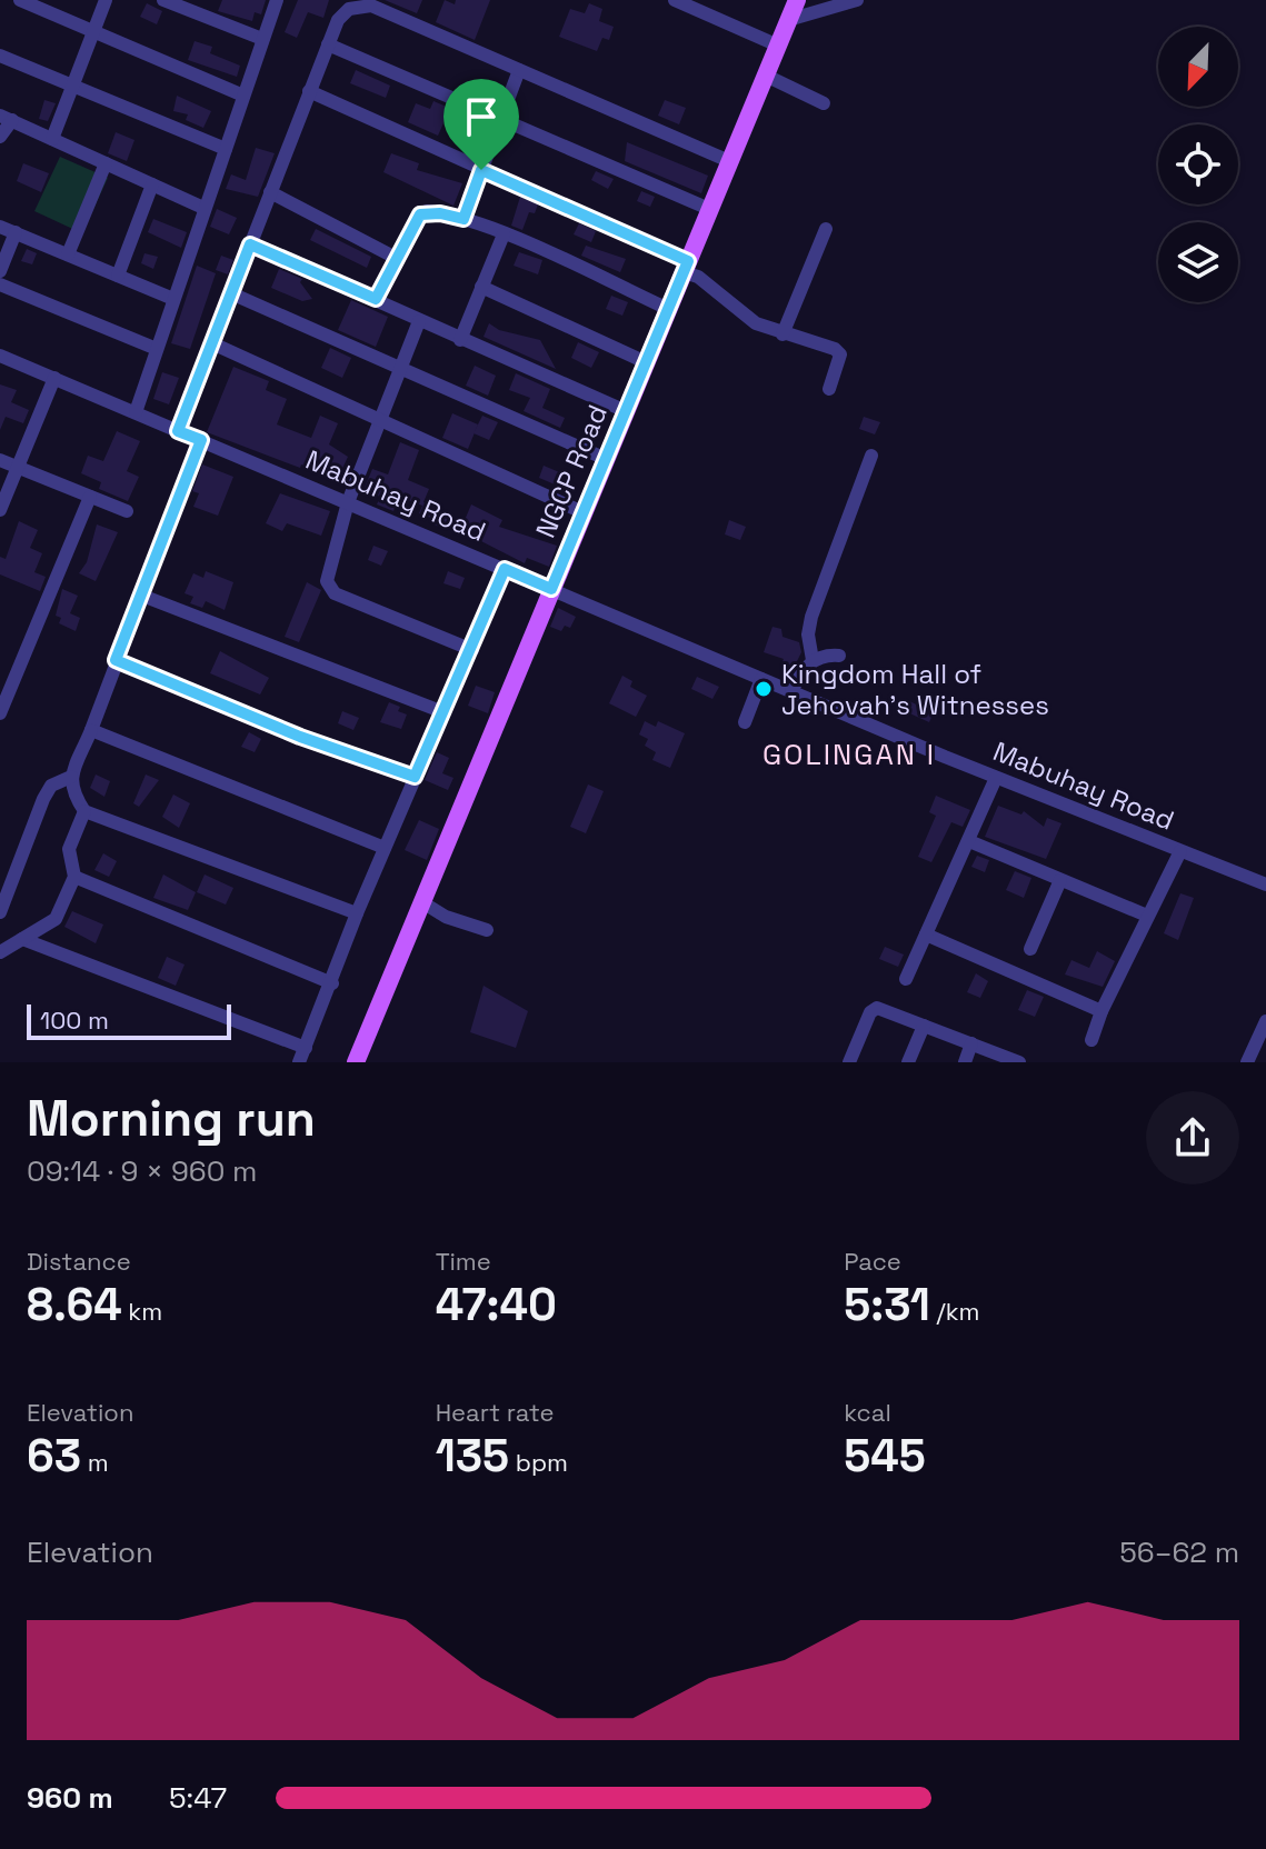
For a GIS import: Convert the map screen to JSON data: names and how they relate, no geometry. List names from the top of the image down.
{
  "streets": {
    "main road": ["NGCP Road"],
    "street": ["Mabuhay Road"]
  },
  "crossings": [
    ["NGCP Road", "Mabuhay Road"]
  ],
  "districts": ["GOLINGAN I"],
  "places": ["Kingdom Hall of Jehovah's Witnesses"],
  "scale_bar": "100 m",
  "north": "bottom left",
  "page": {
    "scale": "100 m",
    "heading": ["Morning run", "09:14 · 9 × 960 m"],
    "stats": [
      ["Distance", "8.64 km"],
      ["Time", "47:40"],
      ["Pace", "5:31 /km"],
      ["Elevation", "63 m"],
      ["Heart rate", "135 bpm"],
      ["kcal", "545"]
    ],
    "chart": ["Elevation", "56–62 m"],
    "list": [
      {
        "name": "960 m",
        "note": "5:47"
      }
    ]
  }
}
